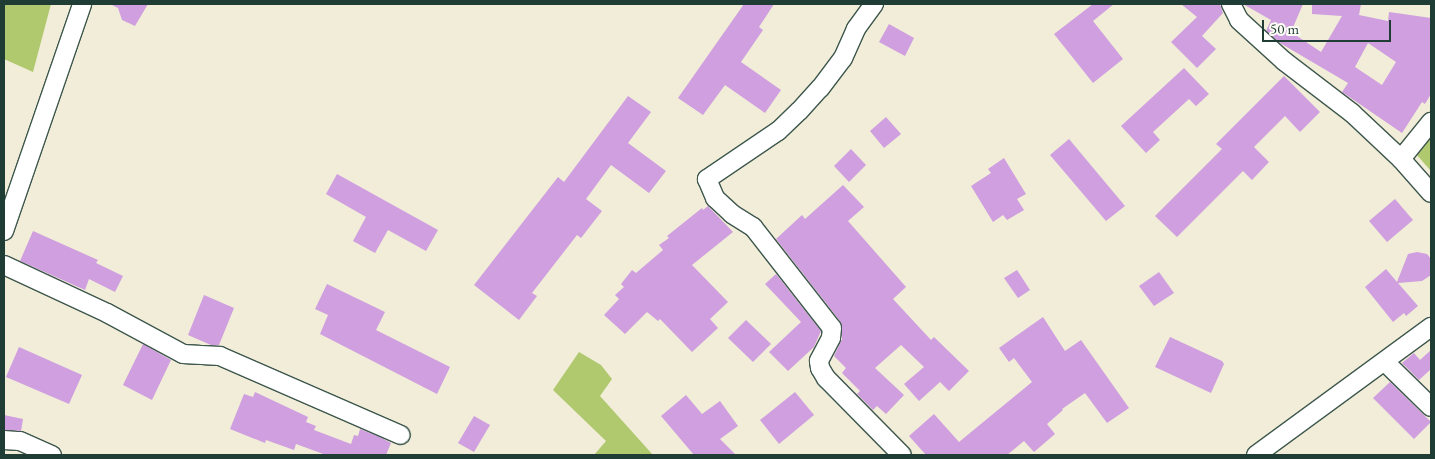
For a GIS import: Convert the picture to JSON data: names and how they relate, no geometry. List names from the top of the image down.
{
  "scale_bar": "50 m"
}
